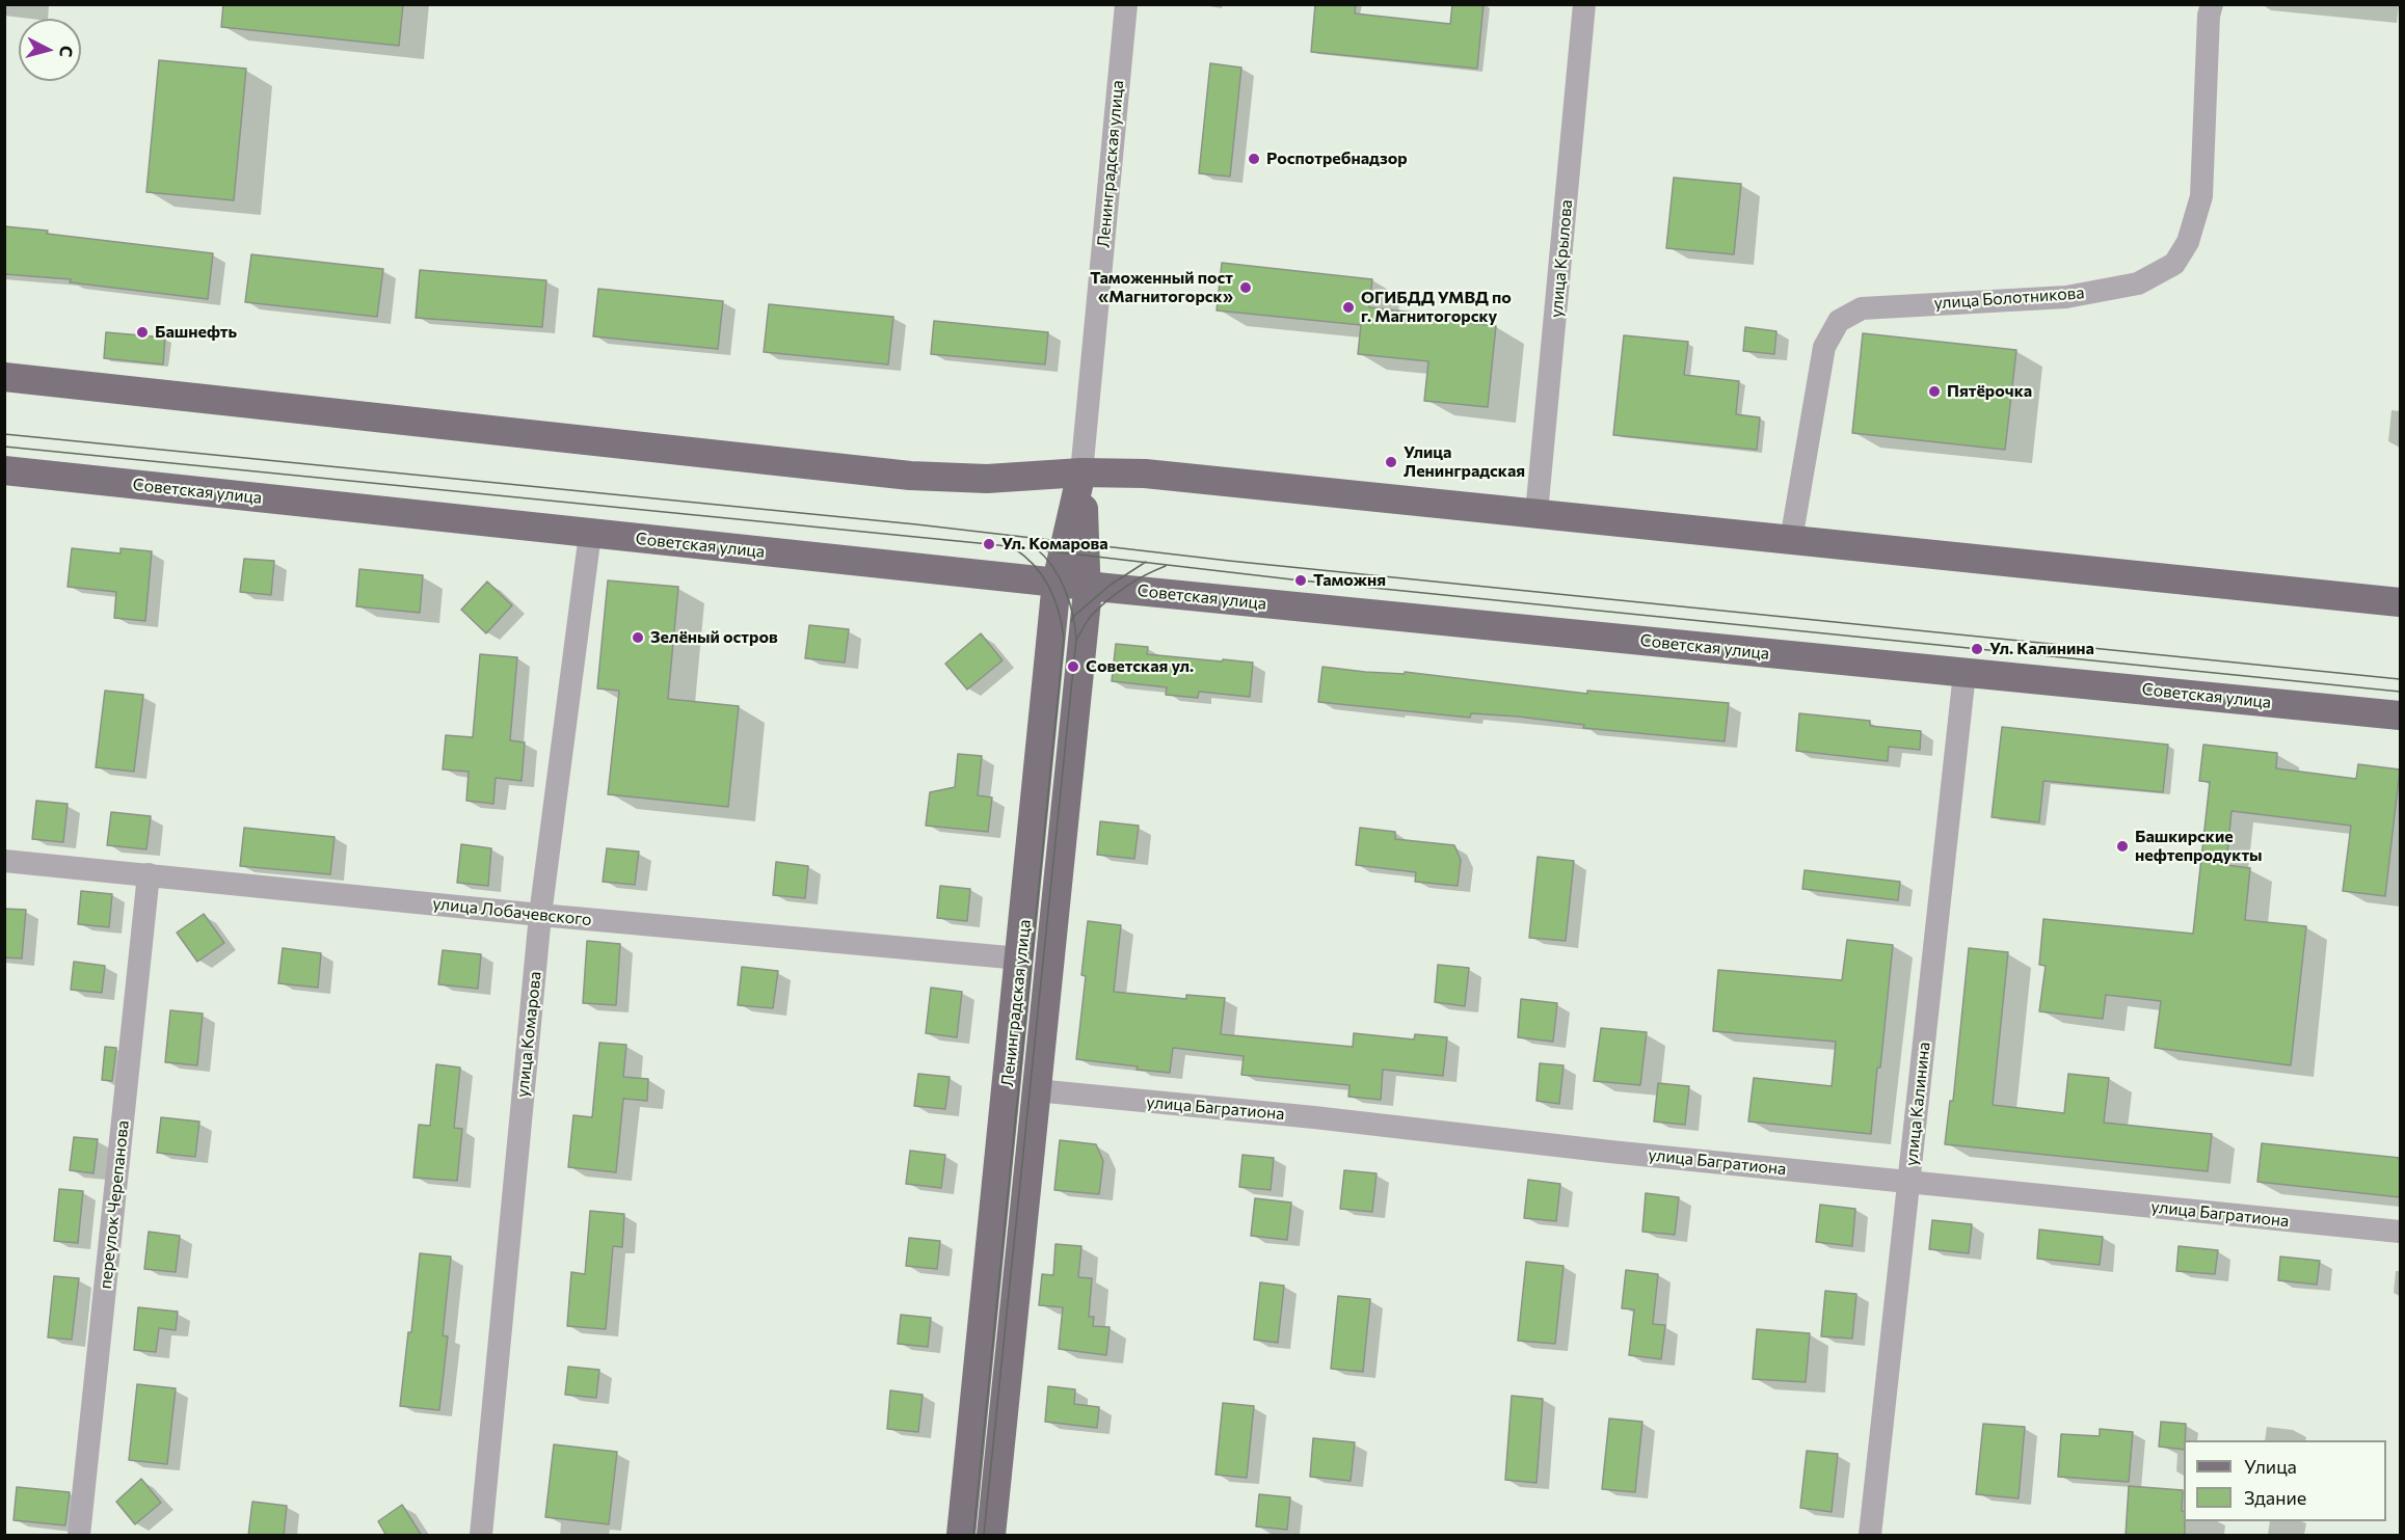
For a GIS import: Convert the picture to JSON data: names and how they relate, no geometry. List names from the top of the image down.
{
  "streets": {
    "main road": ["Ленинградская улица", "Советская улица"],
    "street": [
      "улица Крылова",
      "улица Болотникова",
      "улица Лобачевского",
      "улица Комарова",
      "улица Калинина",
      "улица Багратиона",
      "переулок Черепанова"
    ]
  },
  "crossings": [
    ["Ленинградская улица", "Советская улица"],
    ["Ленинградская улица", "улица Лобачевского"],
    ["Ленинградская улица", "улица Багратиона"],
    ["Советская улица", "улица Комарова"],
    ["Советская улица", "улица Калинина"],
    ["улица Лобачевского", "улица Комарова"],
    ["улица Лобачевского", "переулок Черепанова"],
    ["улица Калинина", "улица Багратиона"]
  ],
  "places": [
    "Роспотребнадзор",
    "Таможенный пост «Магнитогорск»",
    "ОГИБДД УМВД по г. Магнитогорску",
    "Башнефть",
    "Пятёрочка",
    "Улица Ленинградская",
    "Ул. Комарова",
    "Таможня",
    "Зелёный остров",
    "Ул. Калинина",
    "Советская ул.",
    "Башкирские нефтепродукты"
  ],
  "legend": ["Улица", "Здание"],
  "north": "right"
}
